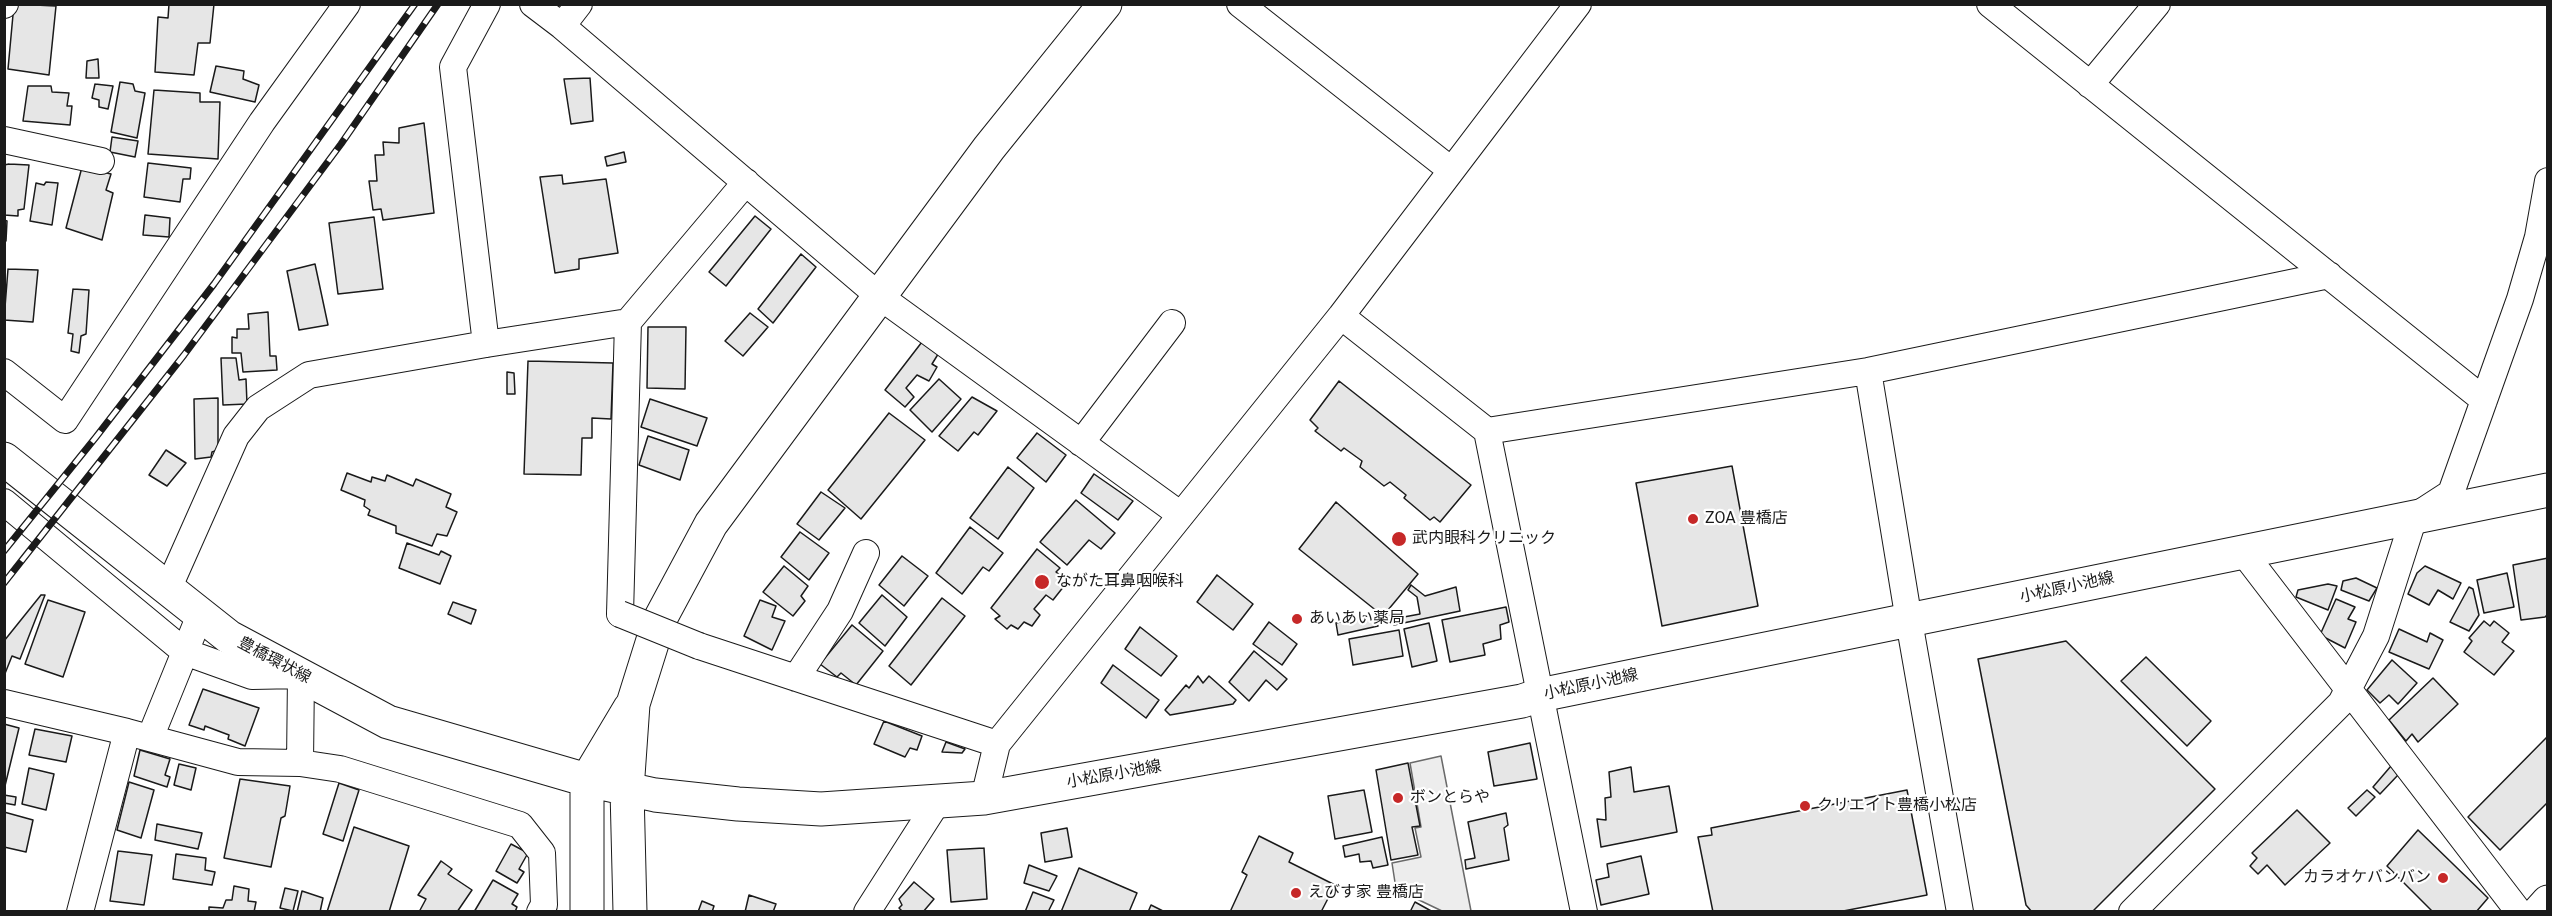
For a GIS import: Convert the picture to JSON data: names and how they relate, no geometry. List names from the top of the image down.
{
  "streets": {
    "main road": ["小松原小池線", "豊橋環状線"]
  },
  "crossings": [
    ["小松原小池線", "豊橋環状線"]
  ],
  "places": [
    "ZOA 豊橋店",
    "武内眼科クリニック",
    "ながた耳鼻咽喉科",
    "あいあい薬局",
    "ボンとらや",
    "クリエイト豊橋小松店",
    "カラオケバンバン",
    "えびす家 豊橋店"
  ]
}
